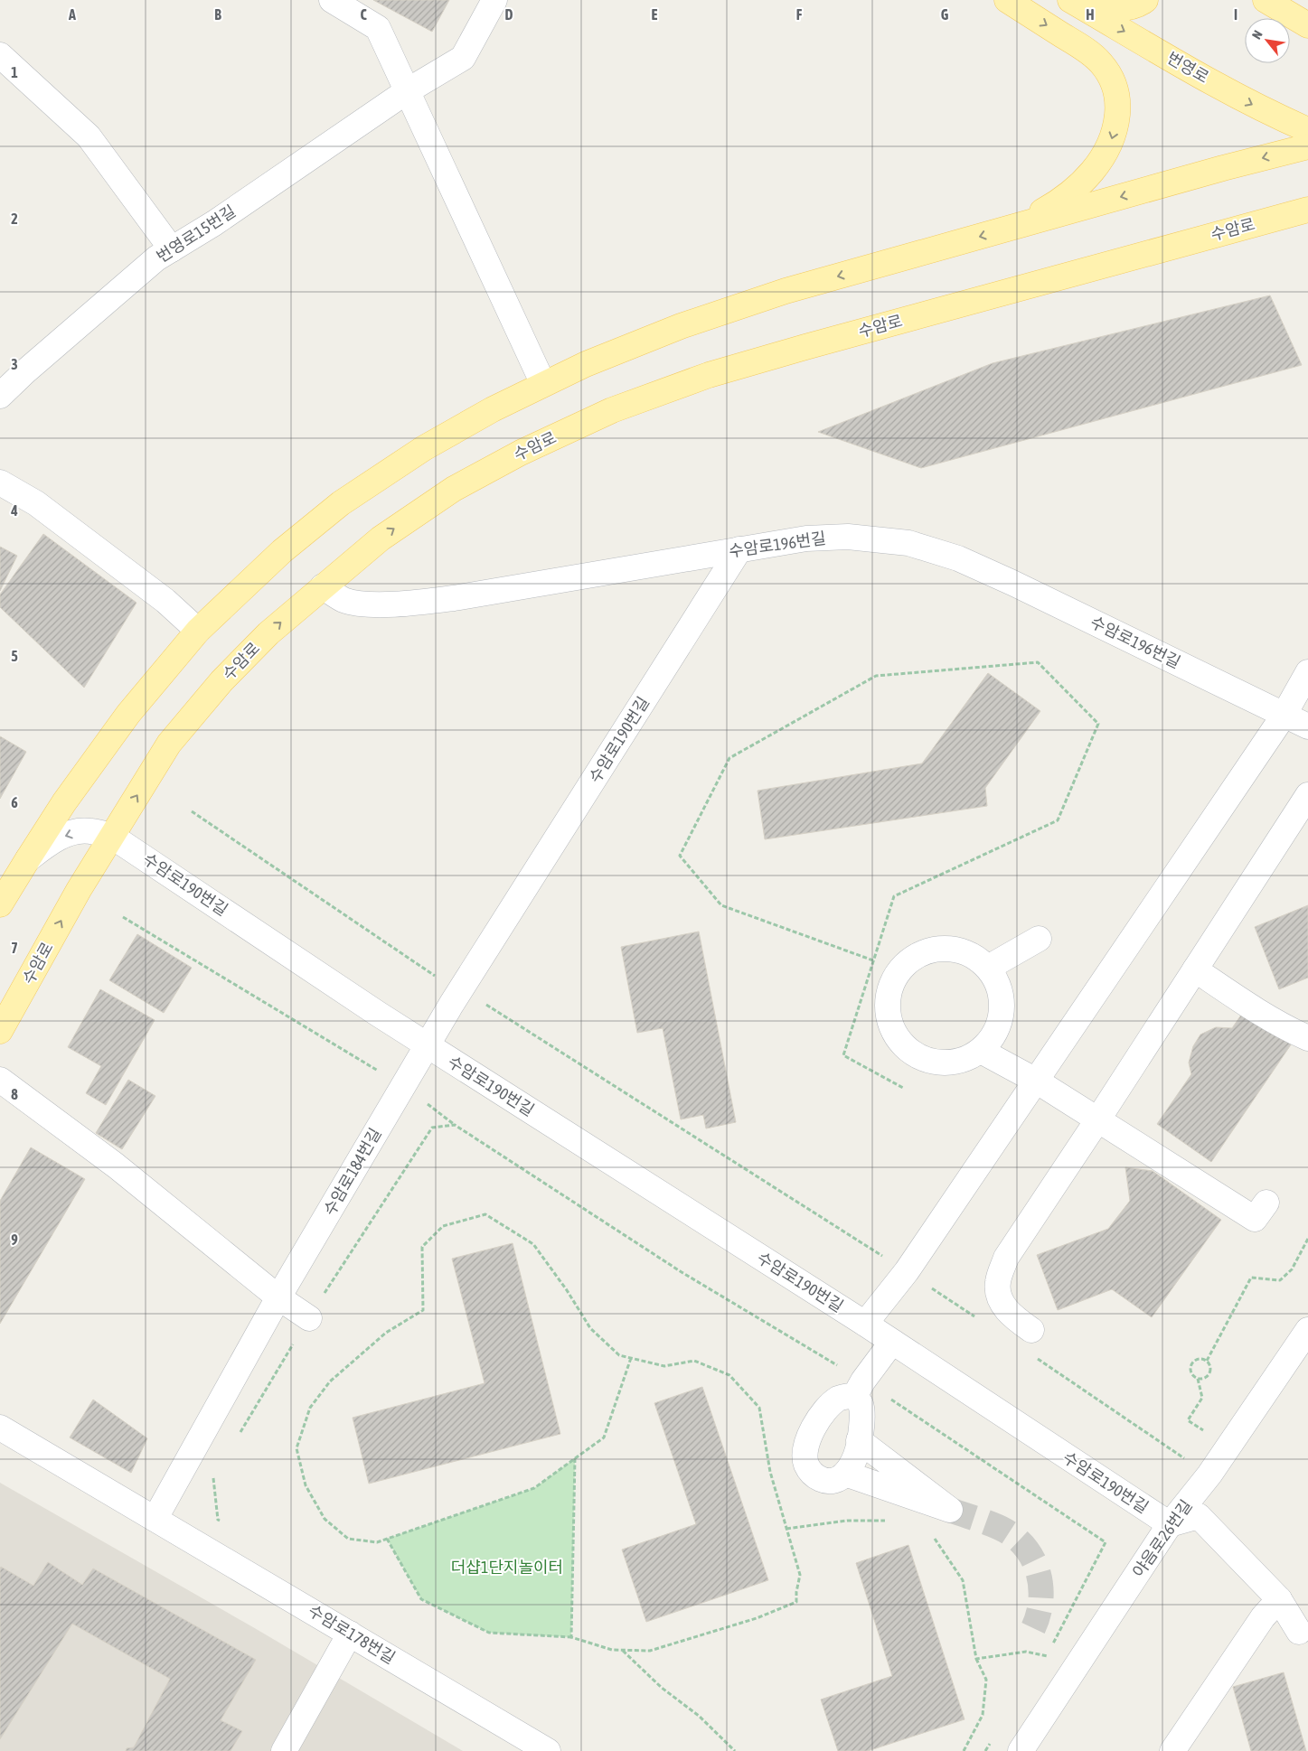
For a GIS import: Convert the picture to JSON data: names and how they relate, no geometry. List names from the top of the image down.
{
  "streets": {
    "main road": ["번영로", "수암로"],
    "street": [
      "번영로15번길",
      "수암로196번길",
      "수암로190번길",
      "수암로184번길",
      "야음로26번길",
      "수암로178번길"
    ]
  },
  "crossings": [
    ["수암로", "수암로196번길"],
    ["수암로", "수암로190번길"],
    ["수암로196번길", "수암로190번길"],
    ["수암로190번길", "수암로184번길"],
    ["수암로190번길", "야음로26번길"]
  ],
  "one_way": ["번영로"],
  "parks": ["더샵1단지놀이터"],
  "north": "top left",
  "grid": {
    "columns": [
      "A",
      "B",
      "C",
      "D",
      "E",
      "F",
      "G",
      "H",
      "I"
    ],
    "rows": [
      "1",
      "2",
      "3",
      "4",
      "5",
      "6",
      "7",
      "8",
      "9"
    ]
  }
}
